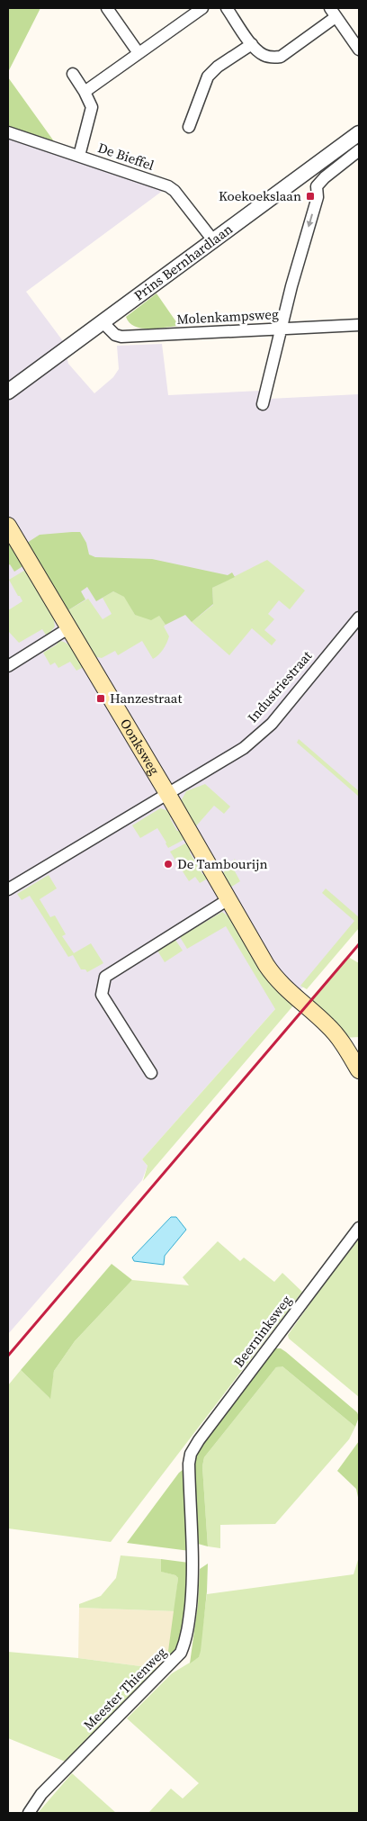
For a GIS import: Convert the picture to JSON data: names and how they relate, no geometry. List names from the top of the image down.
{
  "streets": {
    "main road": ["Oonksweg"],
    "street": [
      "De Bieffel",
      "Prins Bernhardlaan",
      "Molenkampsweg",
      "Industriestraat",
      "Beerninksweg",
      "Meester Thienweg"
    ]
  },
  "crossings": [
    ["De Bieffel", "Prins Bernhardlaan"],
    ["Prins Bernhardlaan", "Molenkampsweg"],
    ["Industriestraat", "Oonksweg"],
    ["Beerninksweg", "Meester Thienweg"]
  ],
  "places": {
    "transit": ["Koekoekslaan", "Hanzestraat"],
    "other": ["De Tambourijn"]
  }
}
